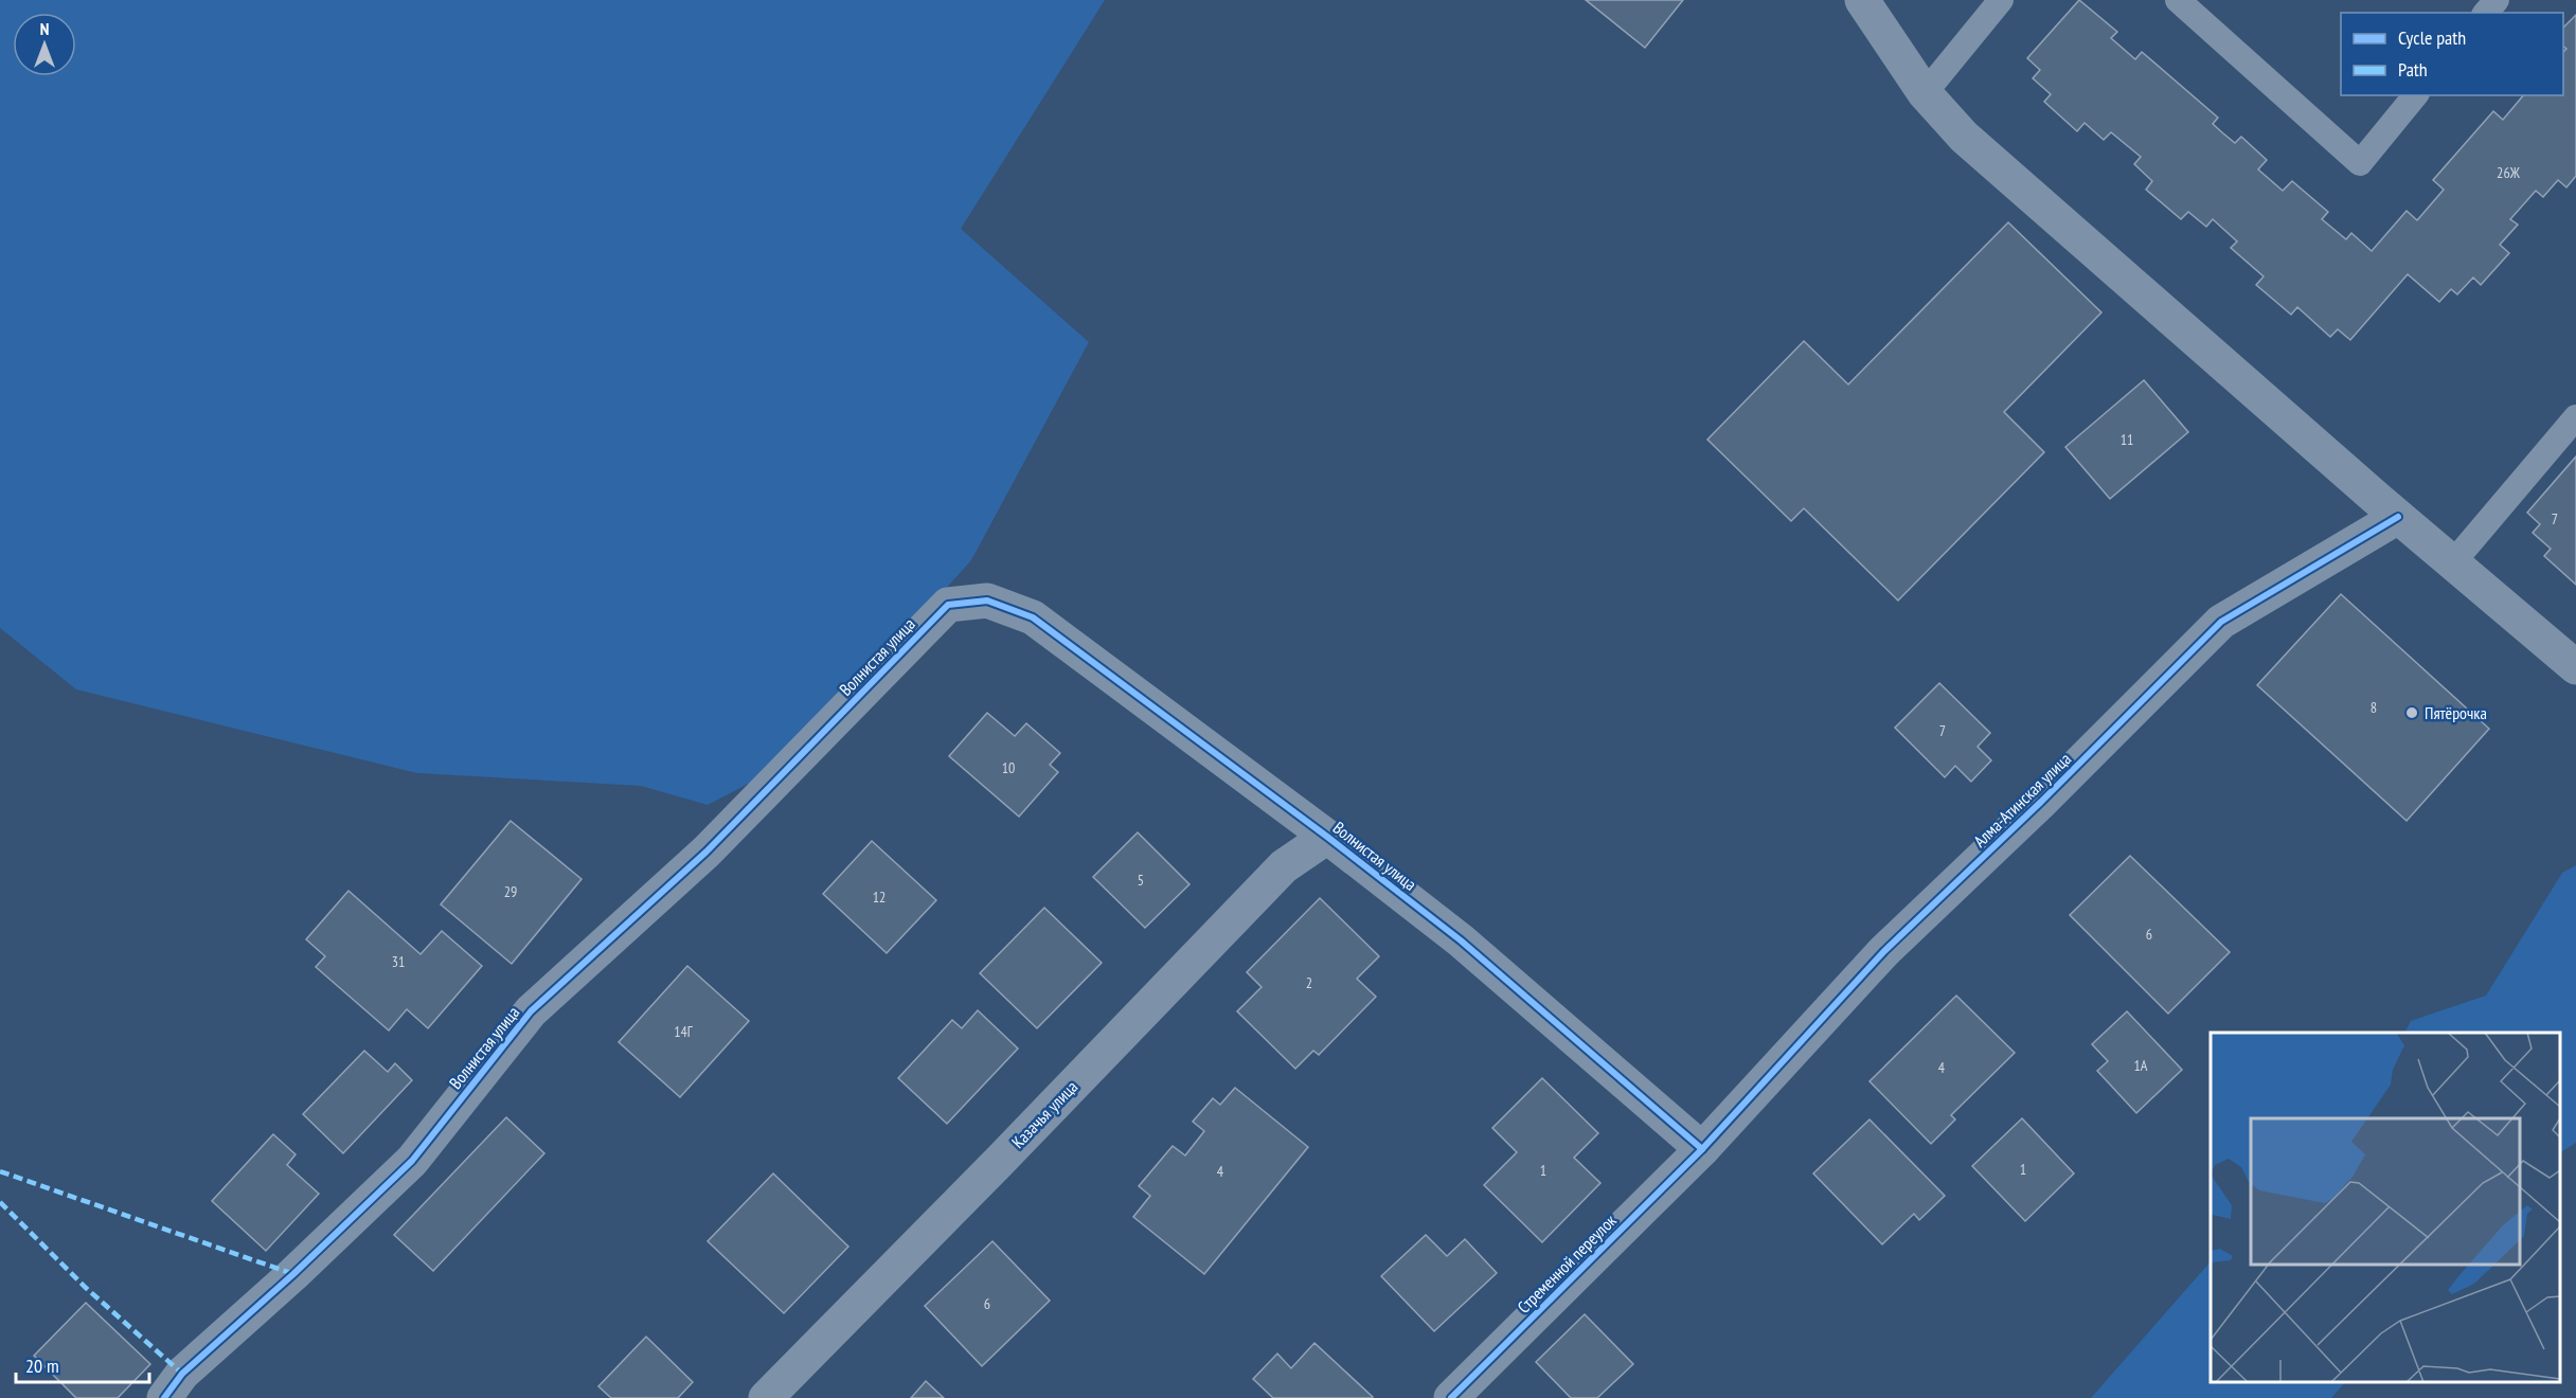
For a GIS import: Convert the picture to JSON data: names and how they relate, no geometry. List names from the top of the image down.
{
  "streets": {
    "street": [
      "Волнистая улица",
      "Алма-Атинская улица",
      "Казачья улица",
      "Стременной переулок"
    ]
  },
  "crossings": [
    ["Волнистая улица", "Алма-Атинская улица"],
    ["Волнистая улица", "Казачья улица"],
    ["Волнистая улица", "Стременной переулок"],
    ["Алма-Атинская улица", "Стременной переулок"]
  ],
  "places": ["Пятёрочка"],
  "house_numbers": [
    "26Ж",
    "11",
    "7",
    "8",
    "7",
    "10",
    "5",
    "29",
    "12",
    "6",
    "31",
    "2",
    "14Г",
    "1А",
    "4",
    "1",
    "1",
    "4",
    "6"
  ],
  "legend": ["Cycle path", "Path"],
  "scale_bar": "20 m",
  "north": "top"
}
